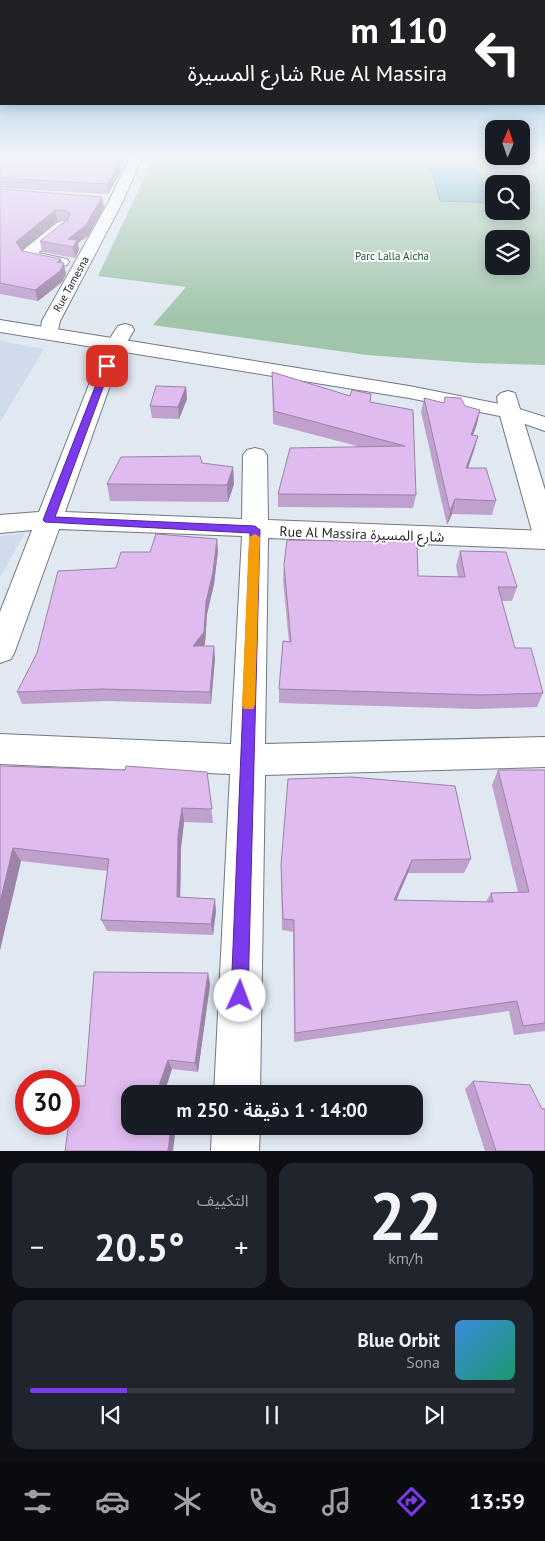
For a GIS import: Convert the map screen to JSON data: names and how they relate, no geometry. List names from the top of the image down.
{
  "streets": {
    "street": ["Rue Tamesna", "Rue Al Massira شارع المسيرة"]
  },
  "parks": ["Parc Lalla Aicha"],
  "north": "top",
  "page": {
    "turn": ["110 m", "Rue Al Massira شارع المسيرة"],
    "limit": "30",
    "trip": "14:00 · 1 دقيقة · 250 m",
    "tile": [
      ["22", "km/h"],
      "التكييف"
    ],
    "heat": ["−", "20.5°", "+"],
    "song": ["Blue Orbit", "Sona"],
    "tabs": "13:59"
  }
}
